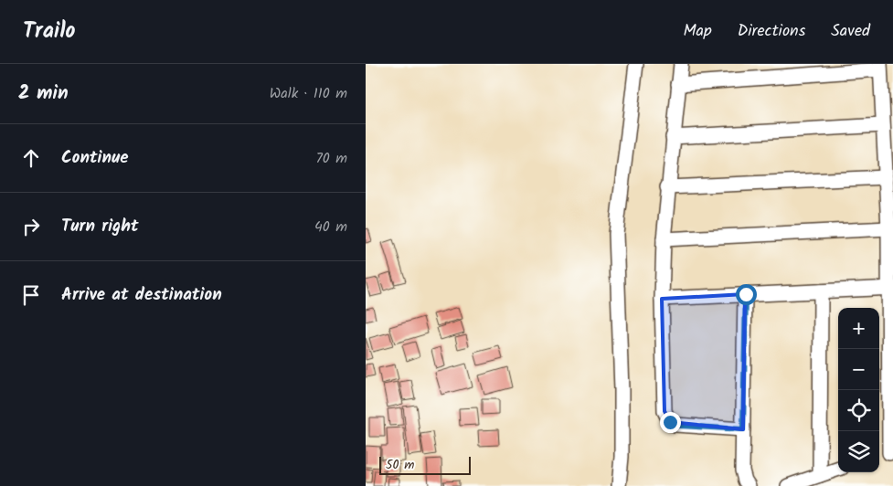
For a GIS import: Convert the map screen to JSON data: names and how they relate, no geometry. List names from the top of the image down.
{
  "scale_bar": "50 m",
  "page": {
    "header": "Trailo",
    "nav": ["Map", "Directions", "Saved"],
    "heading": ["2 min", "Walk · 110 m"],
    "list": [
      ["Continue", "70 m"],
      ["Turn right", "40 m"],
      "Arrive at destination"
    ],
    "map_buttons": ["+", "−"],
    "scale": "50 m"
  }
}
